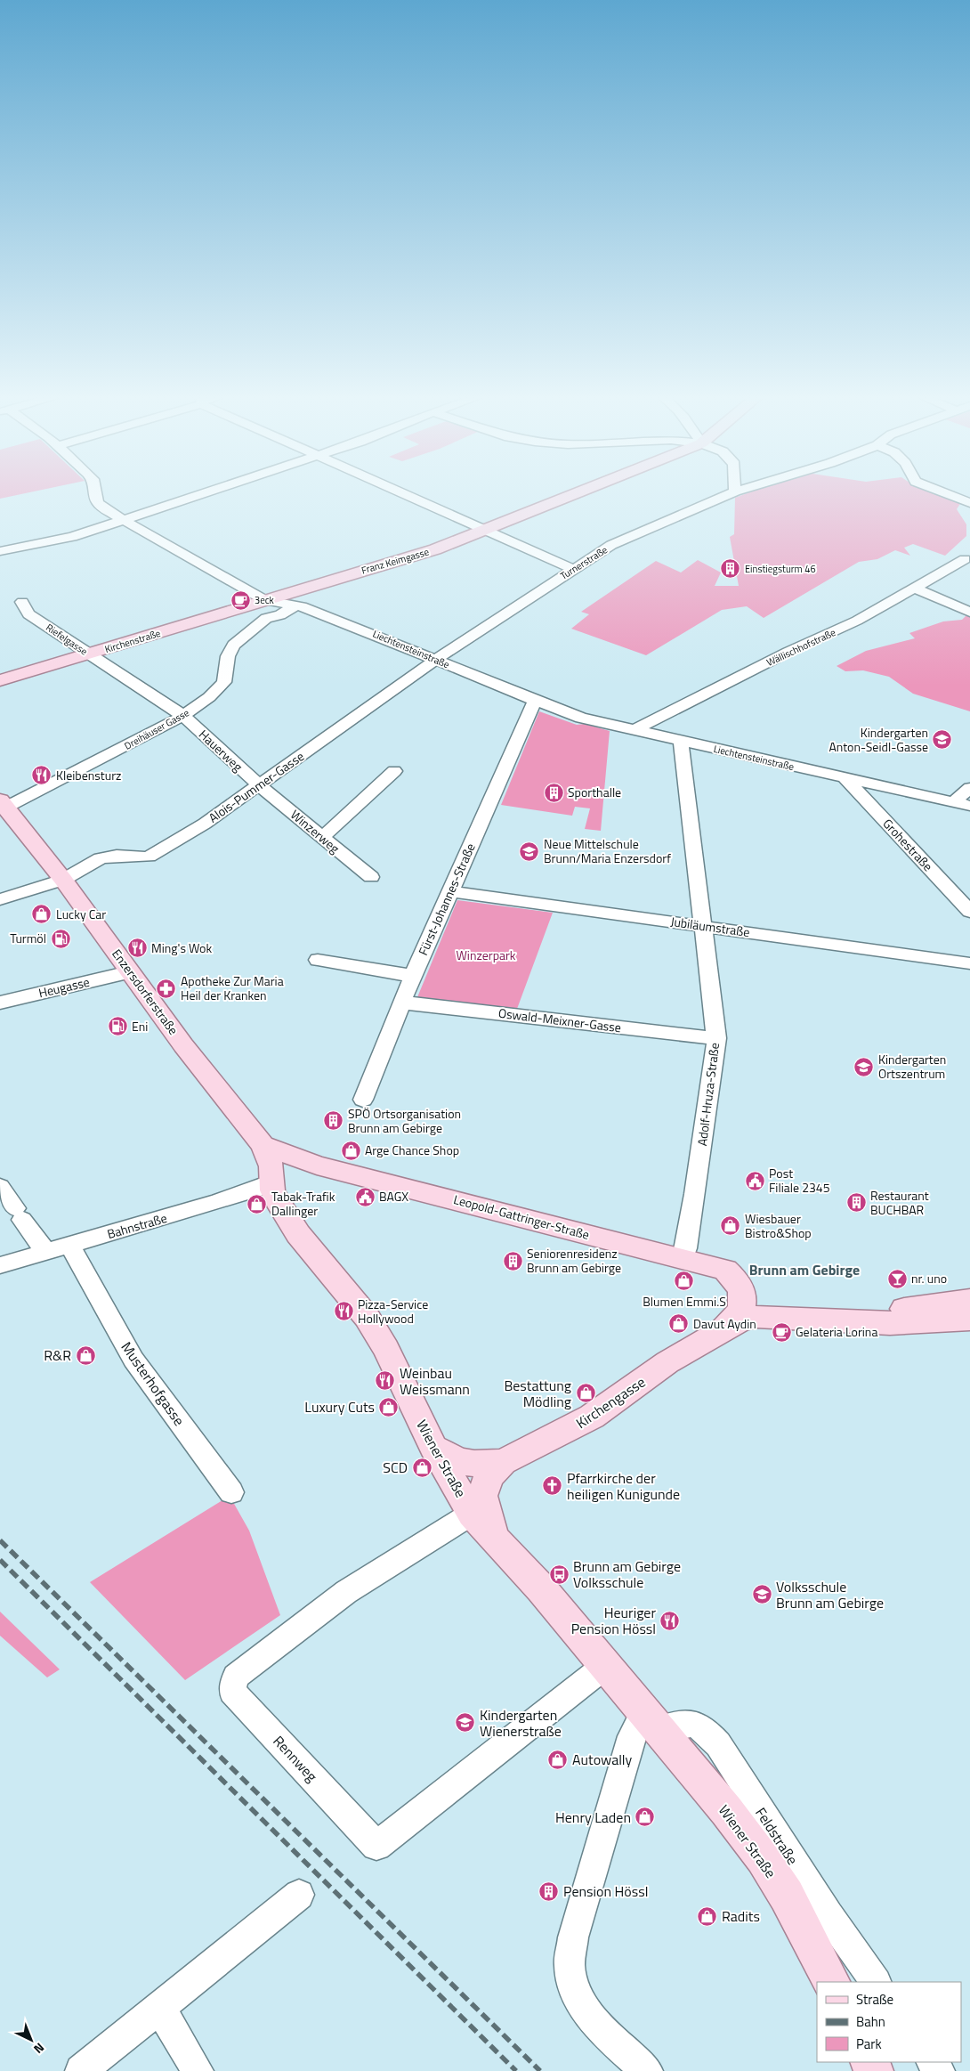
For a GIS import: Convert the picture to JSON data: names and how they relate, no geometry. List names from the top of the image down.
{
  "streets": {
    "main road": [
      "Franz Keimgasse",
      "Kirchenstraße",
      "Enzersdorferstraße",
      "Leopold-Gattringer-Straße",
      "Kirchengasse",
      "Wiener Straße"
    ],
    "street": [
      "Turnerstraße",
      "Riefelgasse",
      "Wällischhofstraße",
      "Liechtensteinstraße",
      "Dreihäuser Gasse",
      "Hauerweg",
      "Alois-Pummer-Gasse",
      "Winzerweg",
      "Grohestraße",
      "Fürst-Johannes-Straße",
      "Jubiläumstraße",
      "Heugasse",
      "Oswald-Meixner-Gasse",
      "Adolf-Hruza-Straße",
      "Bahnstraße",
      "Musterhofgasse",
      "Rennweg",
      "Feldstraße"
    ]
  },
  "crossings": [
    ["Franz Keimgasse", "Kirchenstraße"],
    ["Franz Keimgasse", "Liechtensteinstraße"],
    ["Turnerstraße", "Liechtensteinstraße"],
    ["Turnerstraße", "Alois-Pummer-Gasse"],
    ["Riefelgasse", "Kirchenstraße"],
    ["Riefelgasse", "Dreihäuser Gasse"],
    ["Riefelgasse", "Hauerweg"],
    ["Kirchenstraße", "Liechtensteinstraße"],
    ["Wällischhofstraße", "Liechtensteinstraße"],
    ["Liechtensteinstraße", "Dreihäuser Gasse"],
    ["Liechtensteinstraße", "Alois-Pummer-Gasse"],
    ["Liechtensteinstraße", "Grohestraße"],
    ["Liechtensteinstraße", "Fürst-Johannes-Straße"],
    ["Liechtensteinstraße", "Adolf-Hruza-Straße"],
    ["Dreihäuser Gasse", "Hauerweg"],
    ["Dreihäuser Gasse", "Enzersdorferstraße"],
    ["Hauerweg", "Alois-Pummer-Gasse"],
    ["Hauerweg", "Winzerweg"],
    ["Alois-Pummer-Gasse", "Winzerweg"],
    ["Alois-Pummer-Gasse", "Enzersdorferstraße"],
    ["Fürst-Johannes-Straße", "Jubiläumstraße"],
    ["Fürst-Johannes-Straße", "Oswald-Meixner-Gasse"],
    ["Jubiläumstraße", "Adolf-Hruza-Straße"],
    ["Heugasse", "Enzersdorferstraße"],
    ["Enzersdorferstraße", "Leopold-Gattringer-Straße"],
    ["Enzersdorferstraße", "Bahnstraße"],
    ["Enzersdorferstraße", "Wiener Straße"],
    ["Oswald-Meixner-Gasse", "Adolf-Hruza-Straße"],
    ["Adolf-Hruza-Straße", "Leopold-Gattringer-Straße"],
    ["Leopold-Gattringer-Straße", "Bahnstraße"],
    ["Leopold-Gattringer-Straße", "Wiener Straße"],
    ["Bahnstraße", "Musterhofgasse"],
    ["Bahnstraße", "Wiener Straße"],
    ["Kirchengasse", "Wiener Straße"],
    ["Kirchengasse", "Rennweg"],
    ["Wiener Straße", "Rennweg"],
    ["Wiener Straße", "Feldstraße"]
  ],
  "districts": ["Brunn am Gebirge"],
  "parks": ["Winzerpark"],
  "places": {
    "building": [
      "Einstiegsturm 46",
      "Sporthalle",
      "SPÖ Ortsorganisation Brunn am Gebirge",
      "Restaurant BUCHBAR",
      "Seniorenresidenz Brunn am Gebirge",
      "Pension Hössl"
    ],
    "cafe": ["3eck", "Gelateria Lorina"],
    "school or university": [
      "Kindergarten Anton-Seidl-Gasse",
      "Neue Mittelschule Brunn/Maria Enzersdorf",
      "Kindergarten Ortszentrum",
      "Volksschule Brunn am Gebirge",
      "Kindergarten Wienerstraße"
    ],
    "restaurant": [
      "Kleibensturz",
      "Ming's Wok",
      "Pizza-Service Hollywood",
      "Weinbau Weissmann",
      "Heuriger Pension Hössl"
    ],
    "shop": [
      "Lucky Car",
      "Arge Chance Shop",
      "Tabak-Trafik Dallinger",
      "Wiesbauer Bistro&Shop",
      "Blumen Emmi.S",
      "Davut Aydin",
      "R&R",
      "Bestattung Mödling",
      "Luxury Cuts",
      "SCD",
      "Autowally",
      "Henry Laden",
      "Radits"
    ],
    "fuel station": ["Turmöl", "Eni"],
    "pharmacy": ["Apotheke Zur Maria Heil der Kranken"],
    "public building": ["Post Filiale 2345", "BAGX"],
    "bar": ["nr. uno"],
    "church": ["Pfarrkirche der heiligen Kunigunde"],
    "bus stop": ["Brunn am Gebirge Volksschule"]
  },
  "legend": ["Straße", "Bahn", "Park"],
  "north": "bottom right"
}
